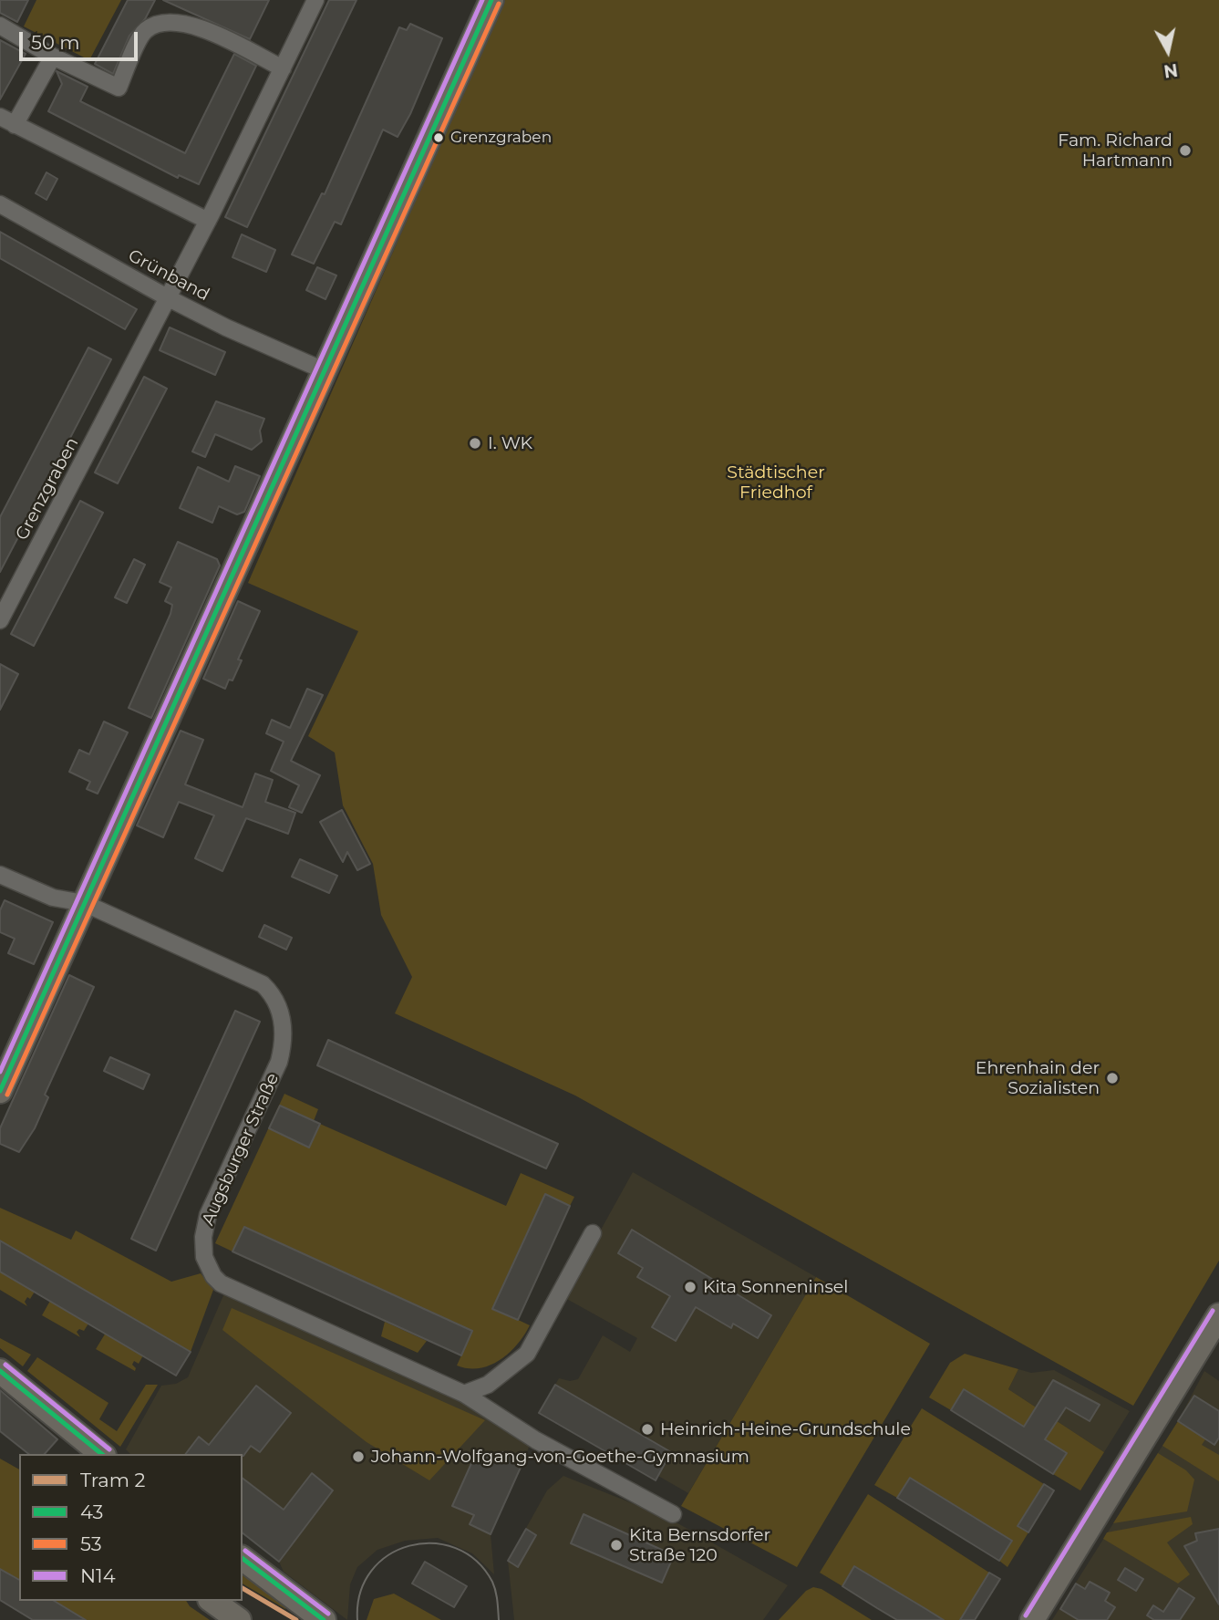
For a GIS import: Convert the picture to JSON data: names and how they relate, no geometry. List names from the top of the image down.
{
  "streets": {
    "street": ["Grünband", "Grenzgraben", "Augsburger Straße"]
  },
  "crossings": [
    ["Grünband", "Grenzgraben"]
  ],
  "parks": ["Städtischer Friedhof"],
  "places": [
    "Grenzgraben",
    "Fam. Richard Hartmann",
    "I. WK",
    "Ehrenhain der Sozialisten",
    "Kita Sonneninsel",
    "Heinrich-Heine-Grundschule",
    "Johann-Wolfgang-von-Goethe-Gymnasium",
    "Kita Bernsdorfer Straße 120"
  ],
  "lines": [
    "transit line 43",
    "transit line N14",
    "transit line 53",
    "tram line 2"
  ],
  "legend": [
    "Tram 2",
    "43",
    "53",
    "N14"
  ],
  "scale_bar": "50 m",
  "north": "bottom"
}
